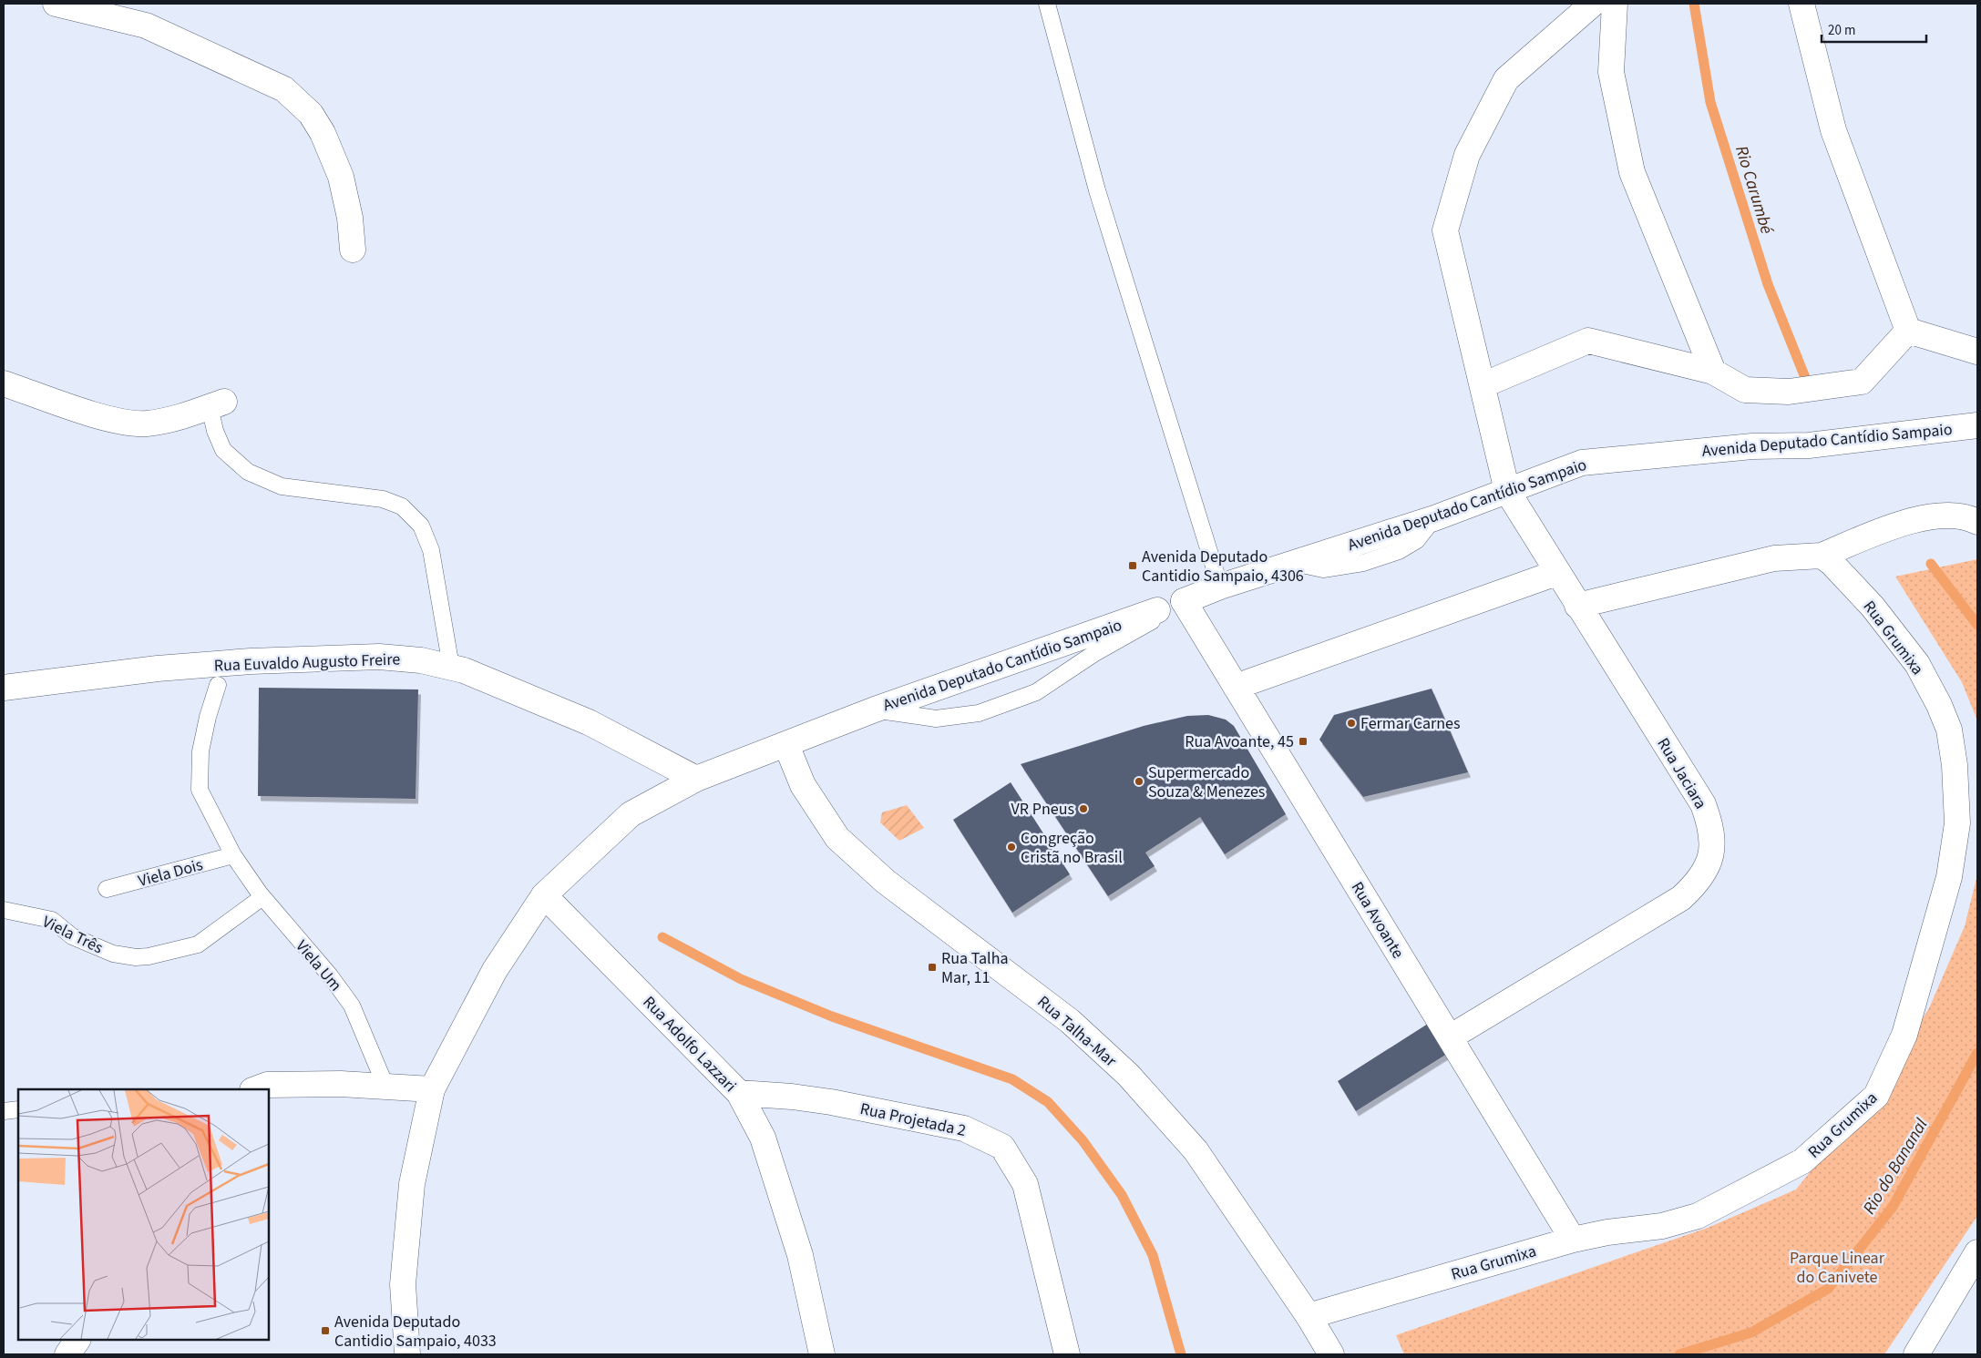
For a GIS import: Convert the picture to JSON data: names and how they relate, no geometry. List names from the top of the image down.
{
  "streets": {
    "street": [
      "Avenida Deputado Cantídio Sampaio",
      "Rua Grumixa",
      "Rua Euvaldo Augusto Freire",
      "Rua Jaciara",
      "Rua Avoante",
      "Rua Talha-Mar",
      "Rua Adolfo Lazzari",
      "Rua Projetada 2"
    ],
    "lane": ["Viela Dois", "Viela Três", "Viela Um"]
  },
  "crossings": [
    ["Avenida Deputado Cantídio Sampaio", "Rua Euvaldo Augusto Freire"],
    ["Avenida Deputado Cantídio Sampaio", "Rua Jaciara"],
    ["Avenida Deputado Cantídio Sampaio", "Rua Avoante"],
    ["Avenida Deputado Cantídio Sampaio", "Rua Talha-Mar"],
    ["Avenida Deputado Cantídio Sampaio", "Rua Adolfo Lazzari"],
    ["Rua Grumixa", "Rua Avoante"],
    ["Rua Grumixa", "Rua Talha-Mar"],
    ["Rua Jaciara", "Rua Avoante"],
    ["Viela Dois", "Viela Um"],
    ["Viela Três", "Viela Um"],
    ["Rua Adolfo Lazzari", "Rua Projetada 2"]
  ],
  "water": ["Rio Carumbé", "Rio do Bananal"],
  "parks": ["Parque Linear do Canivete"],
  "places": {
    "transit": [
      "Avenida Deputado Cantidio Sampaio, 4306",
      "Rua Avoante, 45",
      "Rua Talha Mar, 11",
      "Avenida Deputado Cantidio Sampaio, 4033"
    ],
    "other": [
      "Fermar Carnes",
      "Supermercado Souza & Menezes",
      "VR Pneus",
      "Congreção Cristã no Brasil"
    ]
  },
  "scale_bar": "20 m"
}
